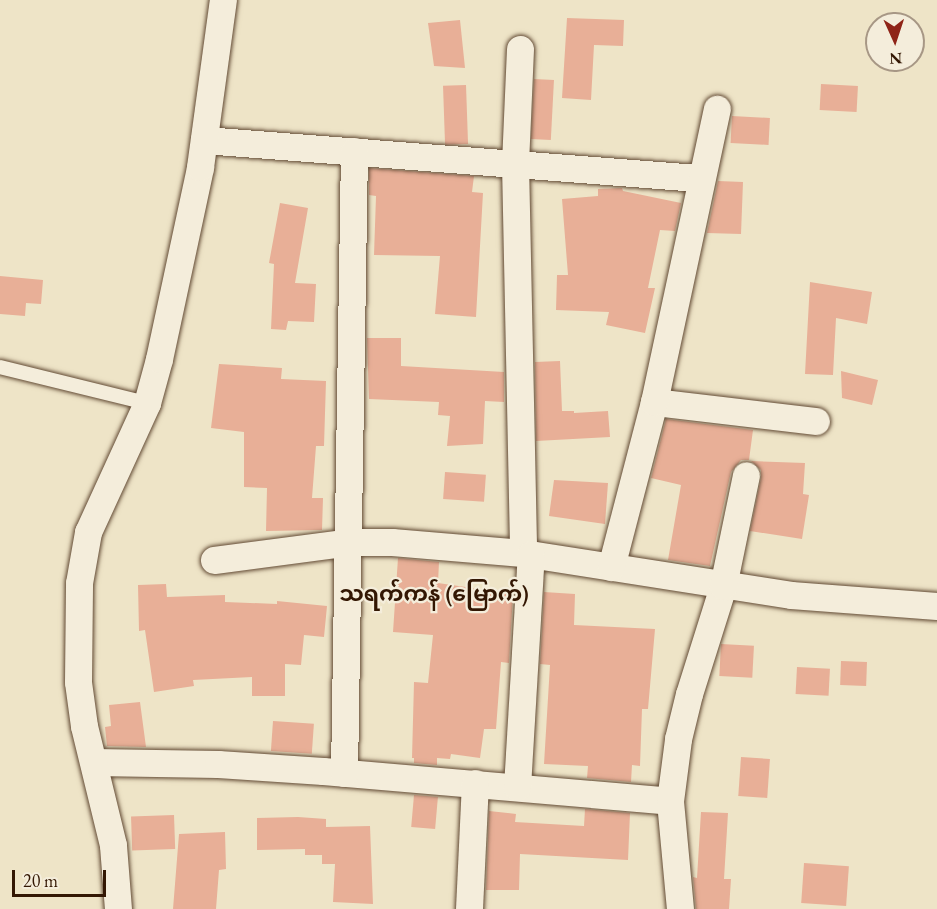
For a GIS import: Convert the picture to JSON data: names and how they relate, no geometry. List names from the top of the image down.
{
  "districts": ["သရက်ကန် (မြောက်)"],
  "scale_bar": "20 m",
  "north": "bottom"
}
